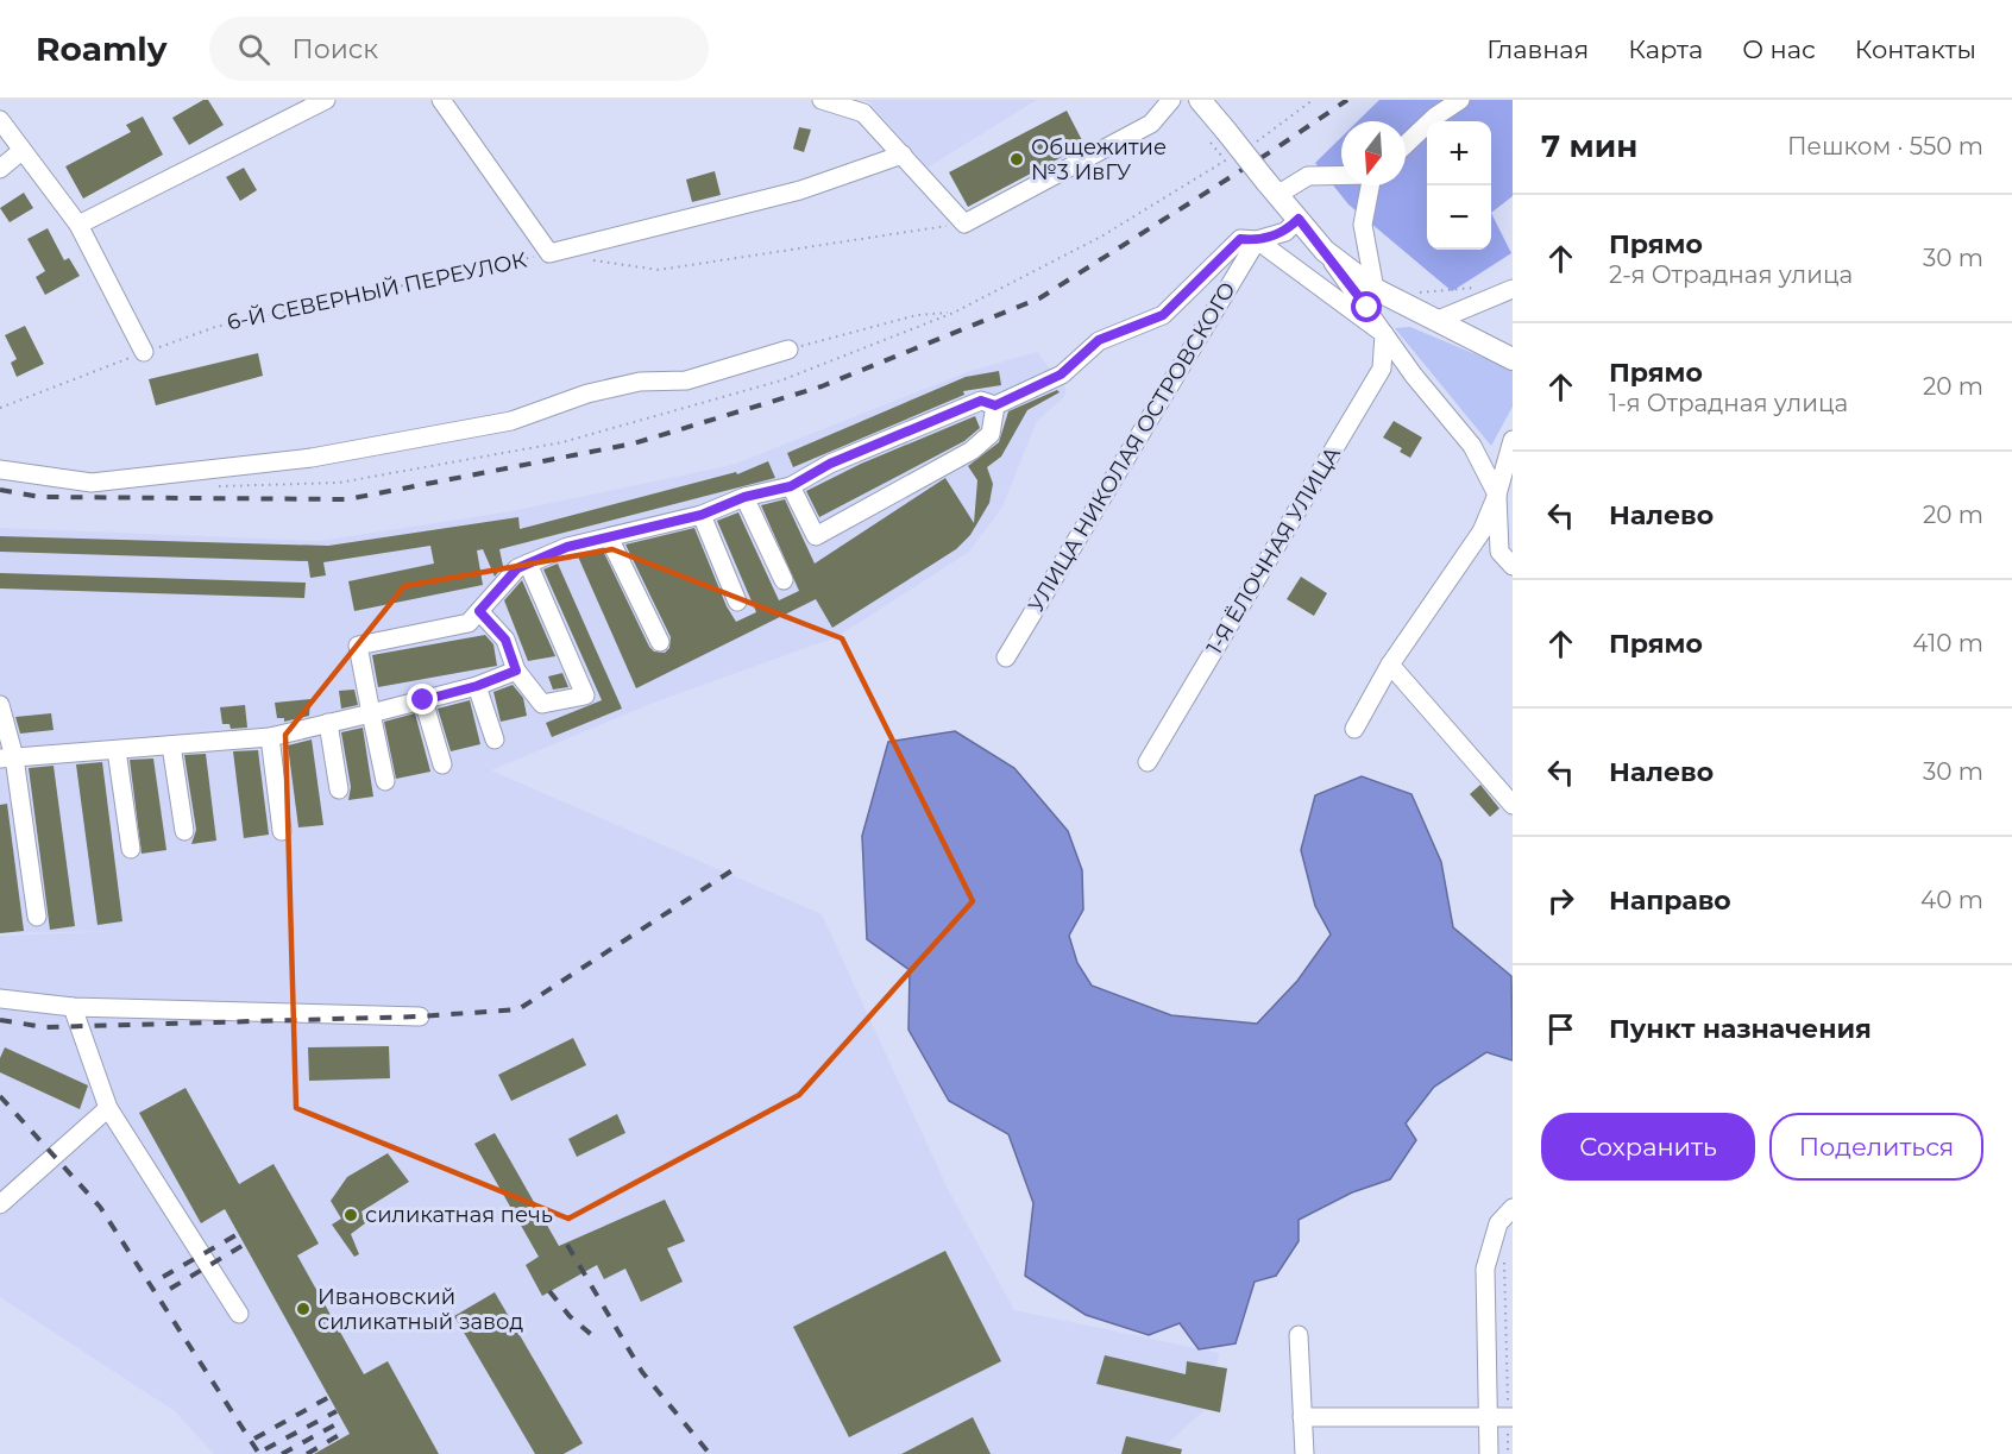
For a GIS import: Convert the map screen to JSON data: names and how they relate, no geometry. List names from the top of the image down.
{
  "streets": {
    "street": ["УЛИЦА НИКОЛАЯ ОСТРОВСКОГО", "1-Я ЁЛОЧНАЯ УЛИЦА"],
    "path": ["6-Й СЕВЕРНЫЙ ПЕРЕУЛОК"]
  },
  "places": ["Общежитие №3 ИвГУ", "силикатная печь", "Ивановский силикатный завод"],
  "north": "bottom",
  "page": {
    "header": "Roamly",
    "search": "Поиск",
    "nav": [
      "Главная",
      "Карта",
      "О нас",
      "Контакты"
    ],
    "heading": ["7 мин", "Пешком · 550 m"],
    "map_buttons": ["+", "−"],
    "list": [
      ["Прямо", "2-я Отрадная улица", "30 m"],
      ["Прямо", "1-я Отрадная улица", "20 m"],
      ["Налево", "20 m"],
      ["Прямо", "410 m"],
      ["Налево", "30 m"],
      ["Направо", "40 m"],
      "Пункт назначения"
    ],
    "buttons": ["Сохранить", "Поделиться"]
  }
}
